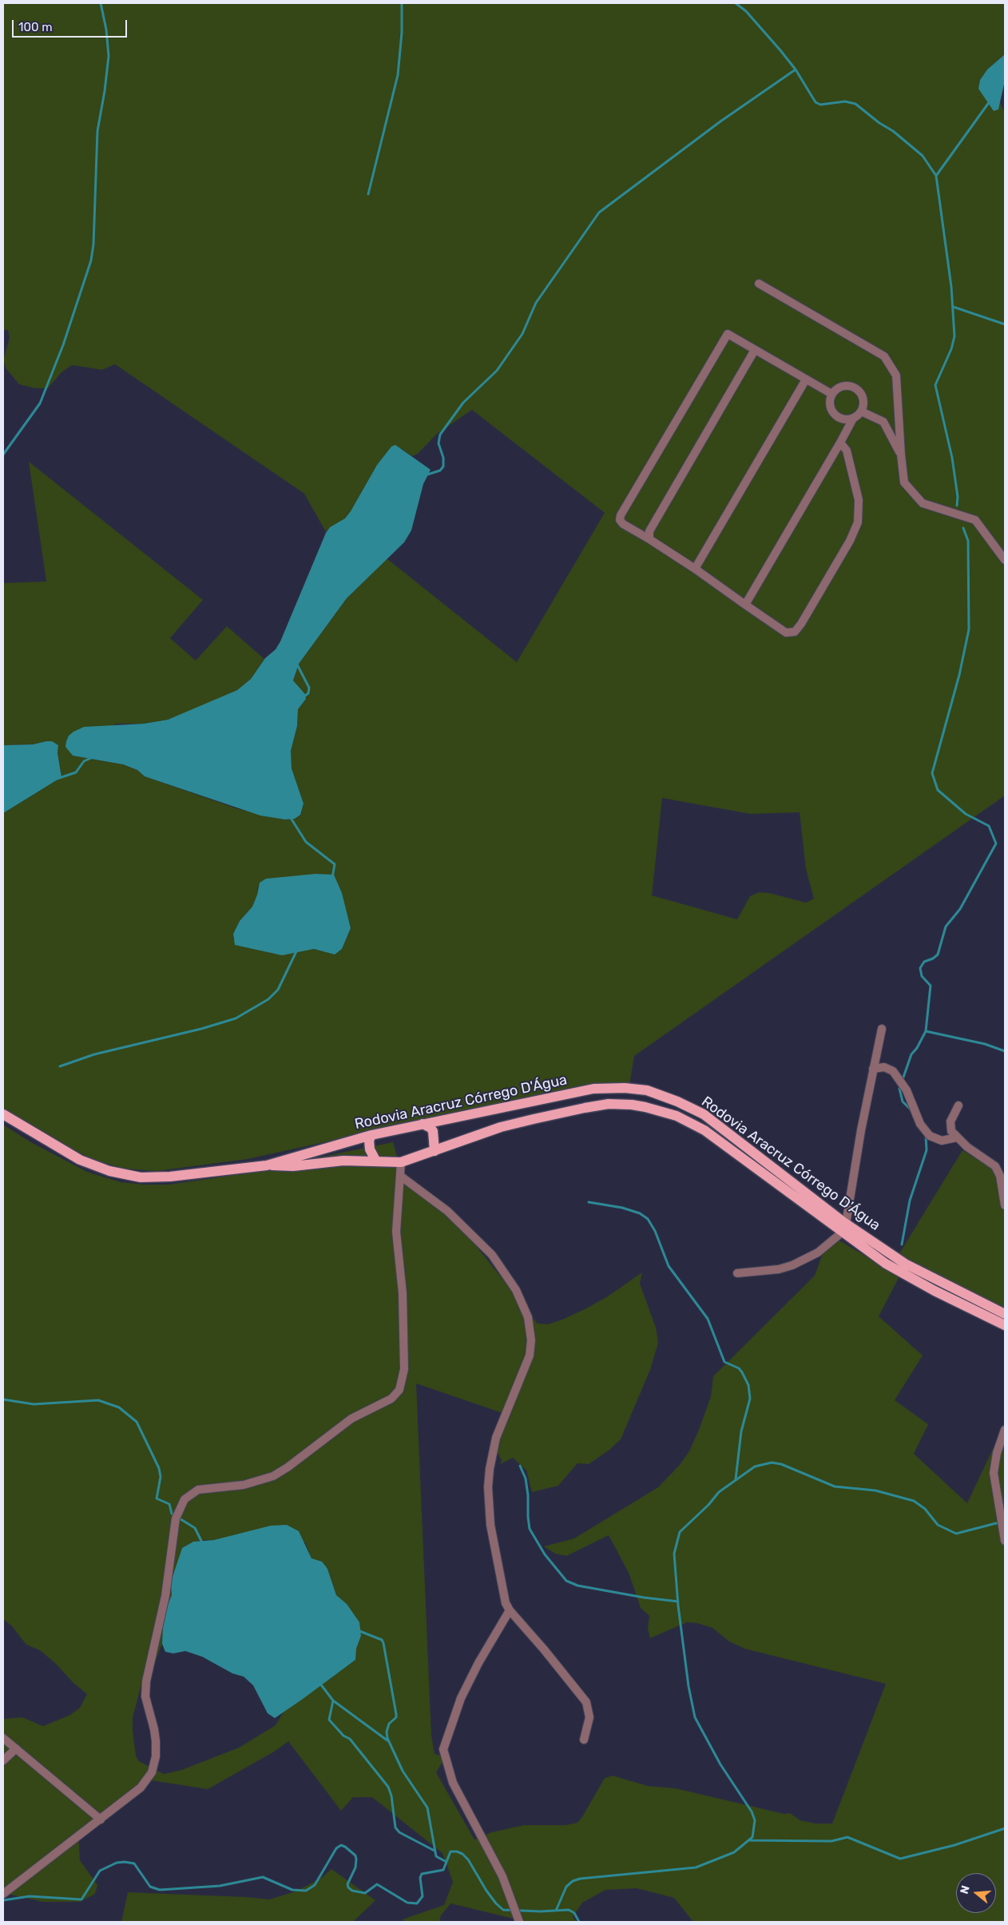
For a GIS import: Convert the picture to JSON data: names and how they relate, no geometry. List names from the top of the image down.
{
  "streets": {
    "main road": ["Rodovia Aracruz Córrego D'Água"]
  },
  "scale_bar": "100 m",
  "north": "left"
}
